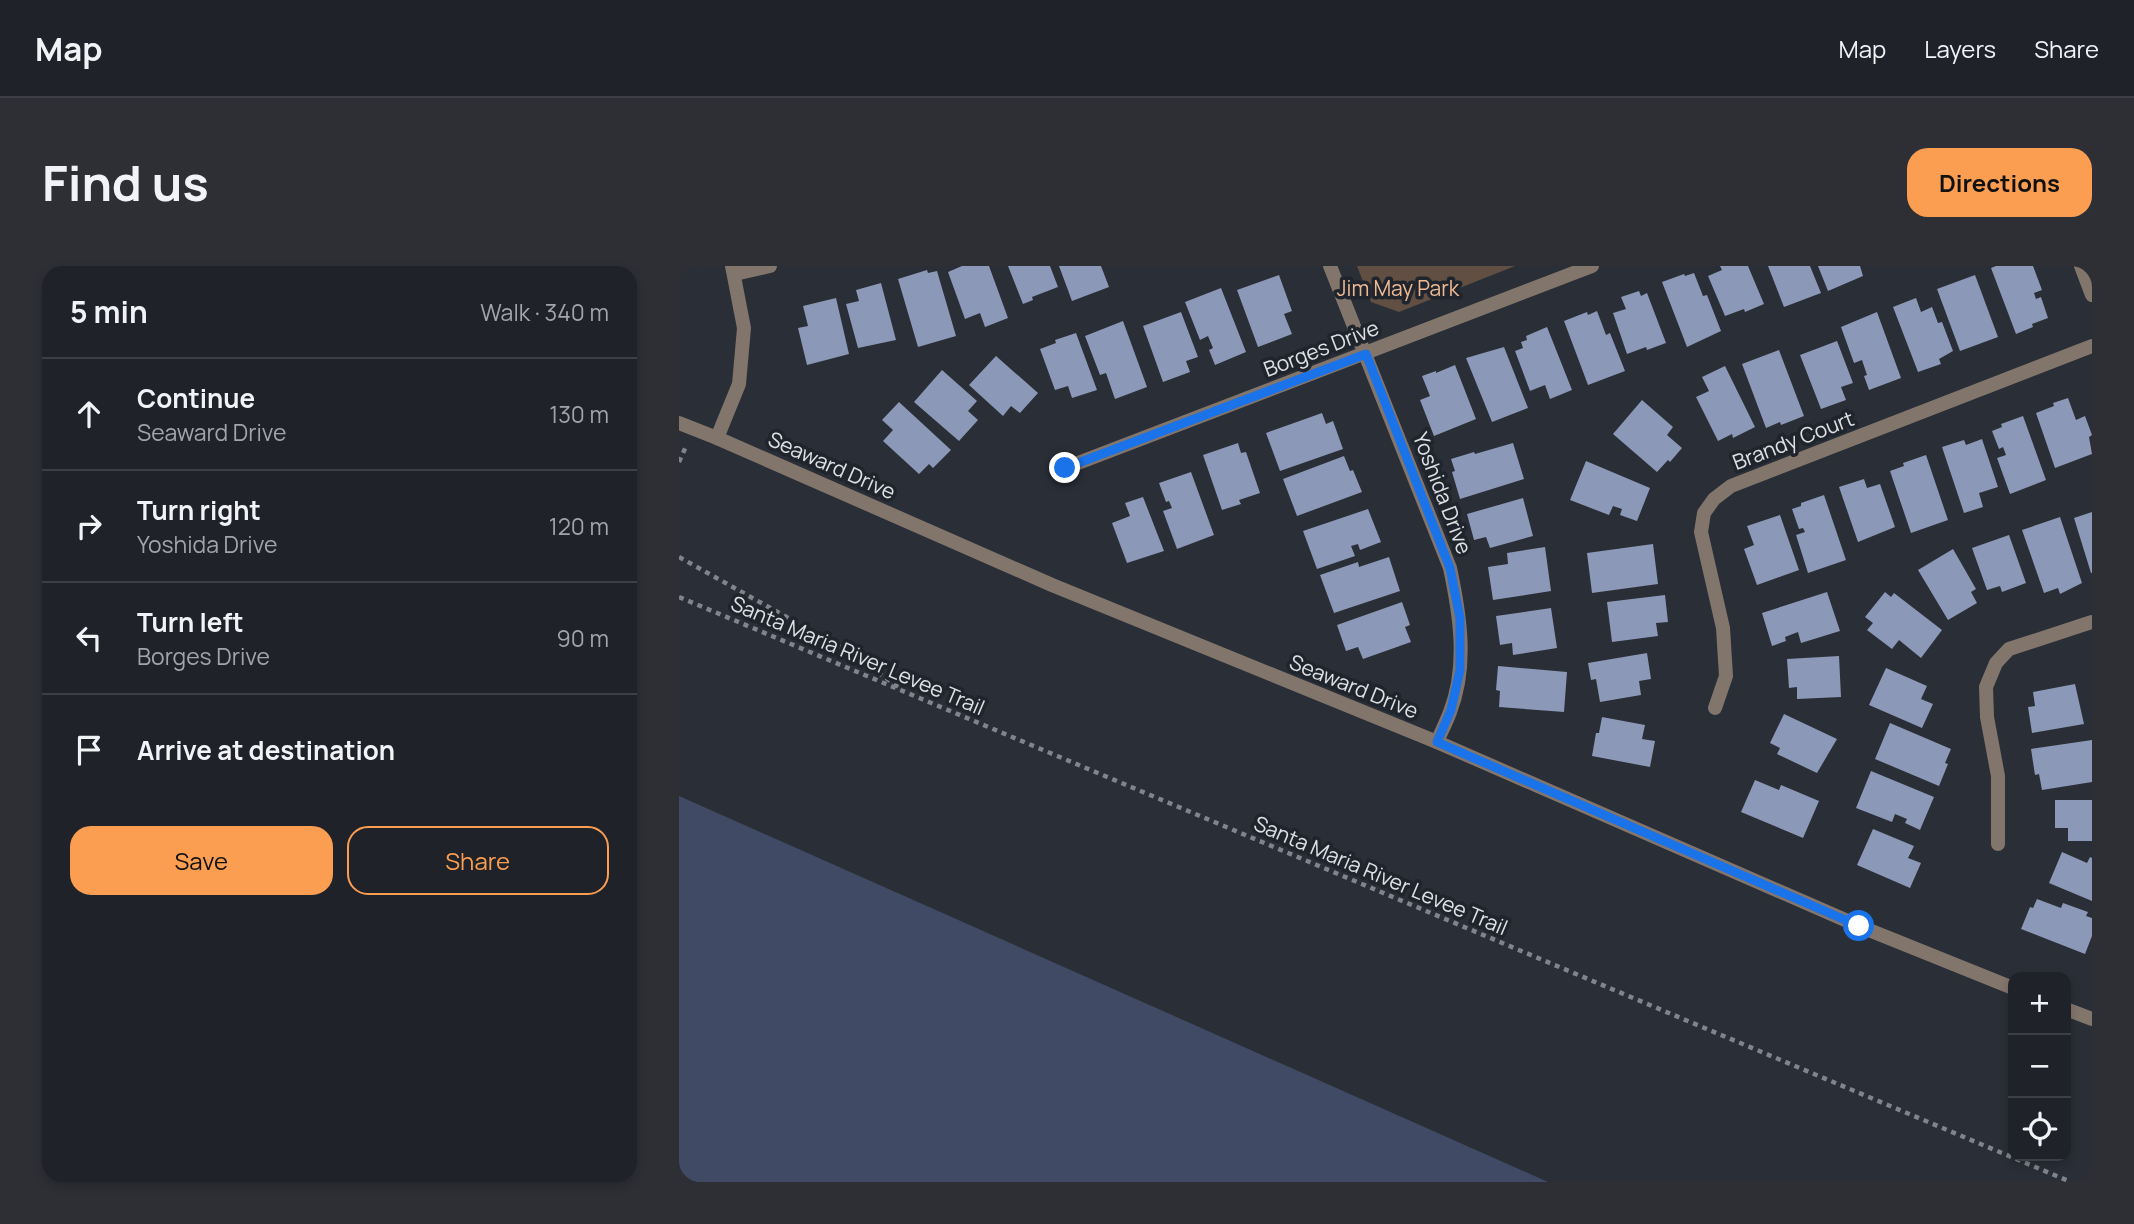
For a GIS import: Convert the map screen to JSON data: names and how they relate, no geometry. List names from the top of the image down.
{
  "streets": {
    "street": [
      "Borges Drive",
      "Brandy Court",
      "Seaward Drive",
      "Yoshida Drive"
    ],
    "path": ["Santa Maria River Levee Trail"]
  },
  "crossings": [
    ["Borges Drive", "Yoshida Drive"],
    ["Seaward Drive", "Yoshida Drive"]
  ],
  "parks": ["Jim May Park"],
  "page": {
    "header": "Map",
    "nav": ["Map", "Layers", "Share"],
    "buttons": [
      "Directions",
      ["Save", "Share"]
    ],
    "title": "Find us",
    "heading": ["5 min", "Walk · 340 m"],
    "list": [
      ["Continue", "Seaward Drive", "130 m"],
      ["Turn right", "Yoshida Drive", "120 m"],
      ["Turn left", "Borges Drive", "90 m"],
      "Arrive at destination"
    ],
    "map_buttons": ["+", "−"]
  }
}
